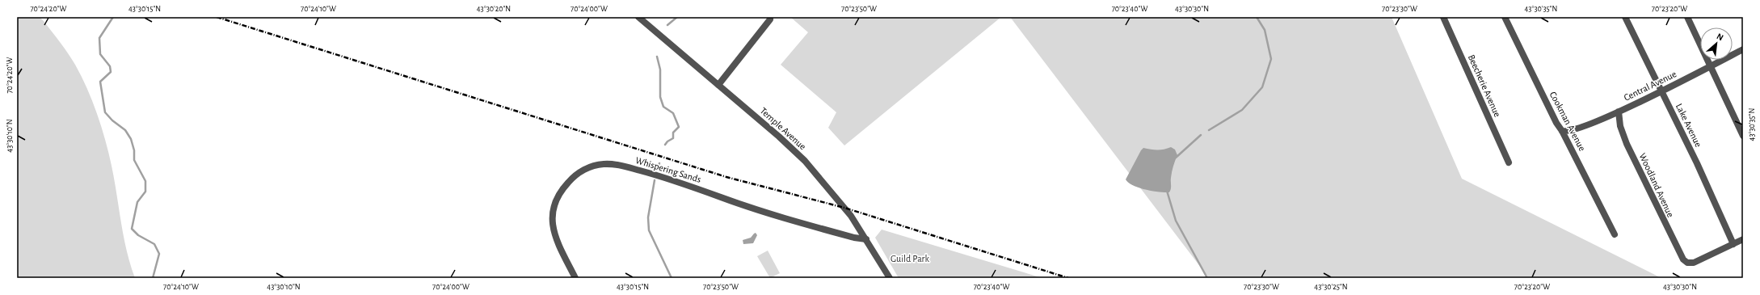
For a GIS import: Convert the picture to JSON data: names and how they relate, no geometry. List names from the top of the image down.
{
  "streets": {
    "street": [
      "Beecherie Avenue",
      "Central Avenue",
      "Cookman Avenue",
      "Lake Avenue",
      "Temple Avenue",
      "Whispering Sands",
      "Woodland Avenue"
    ]
  },
  "crossings": [
    ["Central Avenue", "Cookman Avenue"],
    ["Central Avenue", "Lake Avenue"],
    ["Central Avenue", "Woodland Avenue"],
    ["Lake Avenue", "Woodland Avenue"],
    ["Temple Avenue", "Whispering Sands"]
  ],
  "parks": ["Guild Park"],
  "north": "top right",
  "coordinates": [
    "70°24'20\"W",
    "43°30'15\"N",
    "70°24'10\"W",
    "43°30'20\"N",
    "70°24'00\"W",
    "70°23'50\"W",
    "70°23'40\"W",
    "43°30'30\"N",
    "70°23'30\"W",
    "43°30'35\"N",
    "70°23'20\"W",
    "43°30'10\"N",
    "43°30'25\"N"
  ]
}
